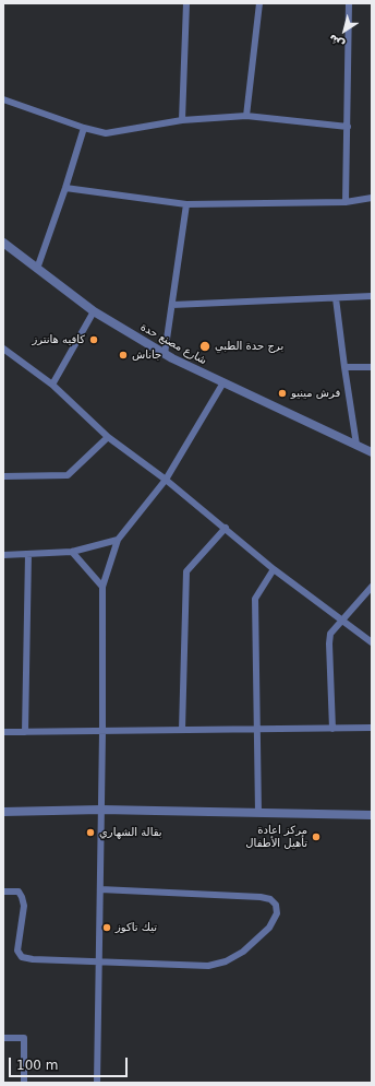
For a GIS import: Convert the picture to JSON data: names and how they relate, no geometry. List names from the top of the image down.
{
  "streets": {
    "street": ["شارع مصنع حدة"]
  },
  "places": [
    "كافيه هانترز",
    "برج حدة الطبي",
    "جاناش",
    "فرش مينيو",
    "بقالة الشهاري",
    "مركز اعادة تأهيل الأطفال",
    "تيك تاكوز"
  ],
  "scale_bar": "100 m",
  "north": "bottom left"
}
